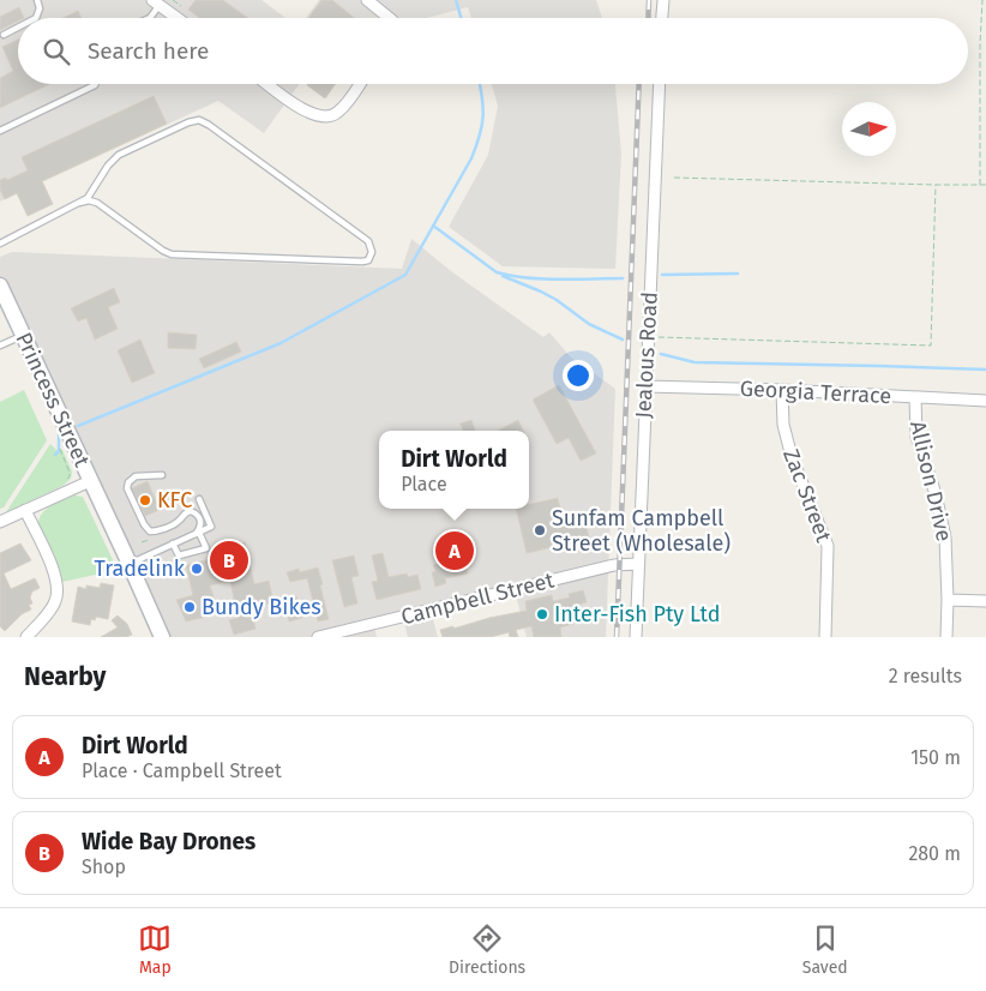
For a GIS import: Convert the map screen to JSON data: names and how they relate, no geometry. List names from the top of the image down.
{
  "streets": {
    "main road": ["Princess Street"],
    "street": [
      "Jealous Road",
      "Georgia Terrace",
      "Allison Drive",
      "Zac Street",
      "Campbell Street"
    ]
  },
  "crossings": [
    ["Jealous Road", "Georgia Terrace"],
    ["Jealous Road", "Campbell Street"],
    ["Georgia Terrace", "Allison Drive"],
    ["Georgia Terrace", "Zac Street"]
  ],
  "places": [
    "KFC",
    "Sunfam Campbell Street (Wholesale)",
    "Tradelink",
    "Bundy Bikes",
    "Inter-Fish Pty Ltd"
  ],
  "north": "right",
  "page": {
    "search": "Search here",
    "popup": ["Dirt World", "Place"],
    "pins": ["A", "B"],
    "heading": ["Nearby", "2 results"],
    "list": [
      {
        "mark": "A",
        "name": "Dirt World",
        "note": "Place · Campbell Street",
        "value": "150 m"
      },
      {
        "mark": "B",
        "name": "Wide Bay Drones",
        "note": "Shop",
        "value": "280 m"
      }
    ],
    "nav": ["Map", "Directions", "Saved"]
  }
}
